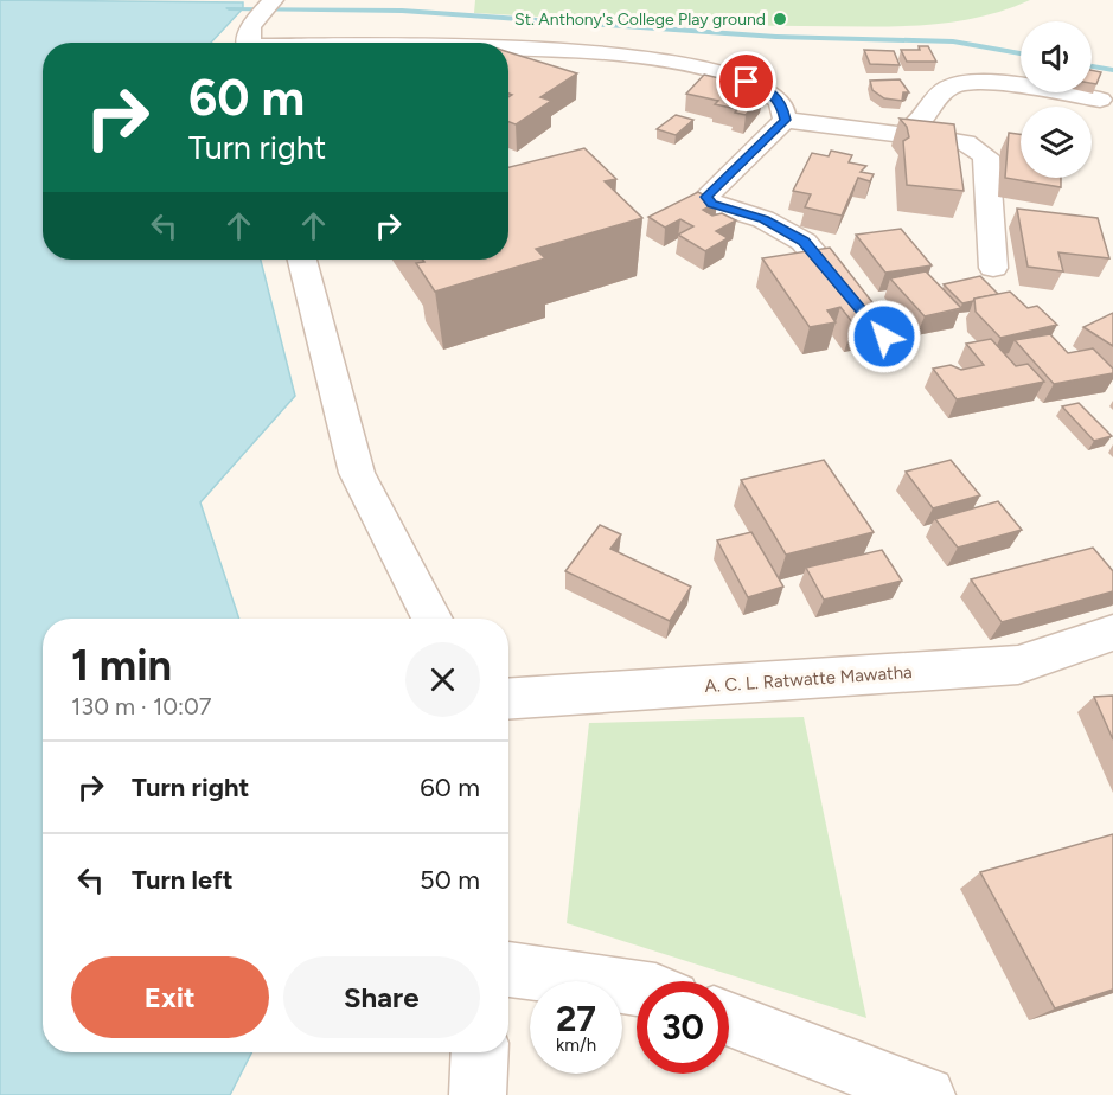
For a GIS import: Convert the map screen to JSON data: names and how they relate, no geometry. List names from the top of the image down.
{
  "streets": {
    "street": ["A. C. L. Ratwatte Mawatha"]
  },
  "places": ["St. Anthony's College Play ground"],
  "page": {
    "turn": ["60 m", "Turn right"],
    "heading": ["1 min", "130 m · 10:07"],
    "list": [
      {
        "name": "Turn right",
        "value": "60 m"
      },
      {
        "name": "Turn left",
        "value": "50 m"
      }
    ],
    "buttons": ["Exit", "Share"],
    "speed": "27 km/h",
    "limit": "30"
  }
}
